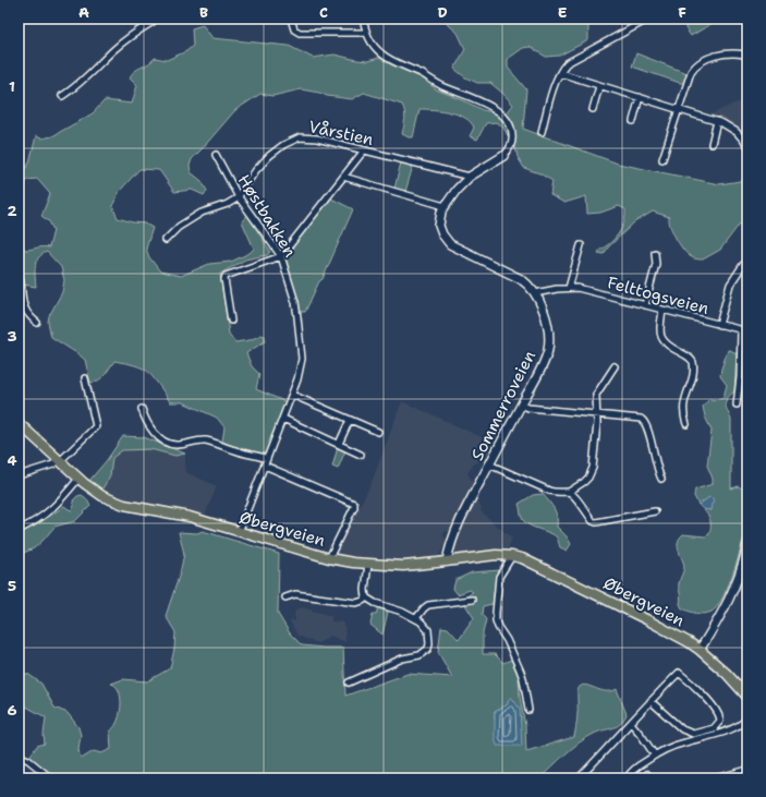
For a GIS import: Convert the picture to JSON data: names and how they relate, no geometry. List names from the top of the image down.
{
  "streets": {
    "main road": ["Øbergveien"],
    "street": [
      "Vårstien",
      "Høstbakken",
      "Felttogsveien",
      "Sommerroveien"
    ]
  },
  "crossings": [
    ["Vårstien", "Høstbakken"],
    ["Vårstien", "Sommerroveien"],
    ["Høstbakken", "Øbergveien"],
    ["Felttogsveien", "Sommerroveien"],
    ["Sommerroveien", "Øbergveien"]
  ],
  "grid": {
    "columns": [
      "A",
      "B",
      "C",
      "D",
      "E",
      "F"
    ],
    "rows": [
      "1",
      "2",
      "3",
      "4",
      "5",
      "6"
    ]
  }
}
